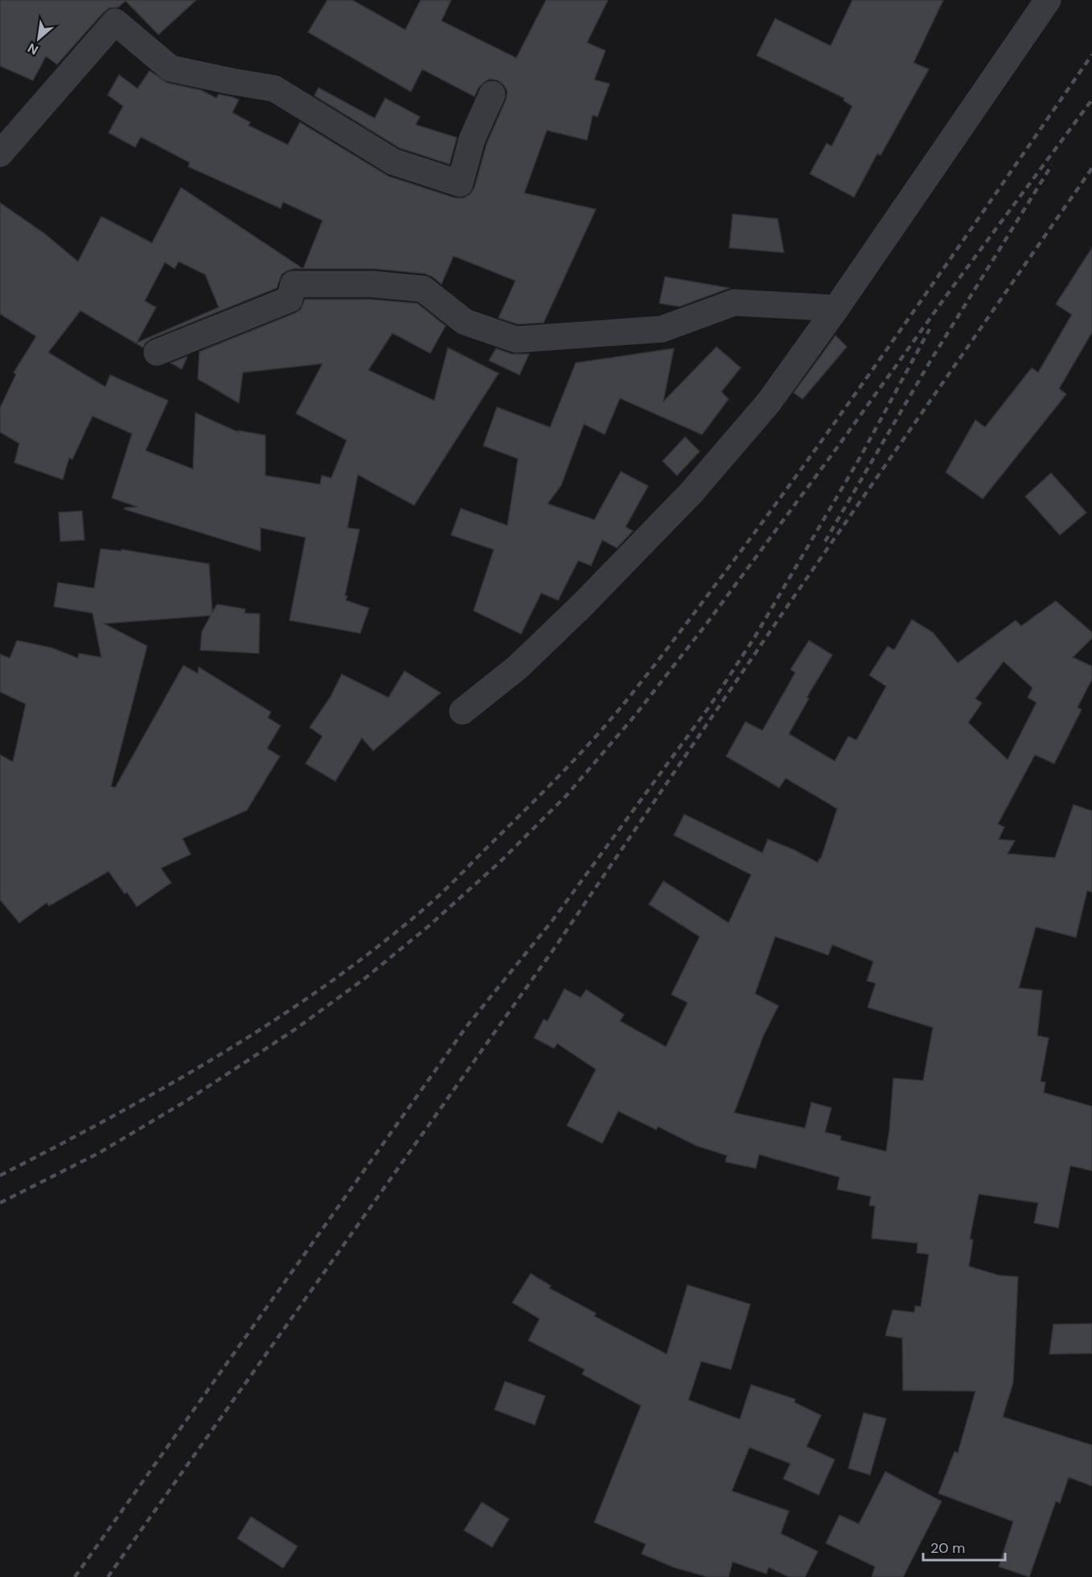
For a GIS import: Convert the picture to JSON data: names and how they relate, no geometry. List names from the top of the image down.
{
  "scale_bar": "20 m",
  "north": "bottom left"
}
